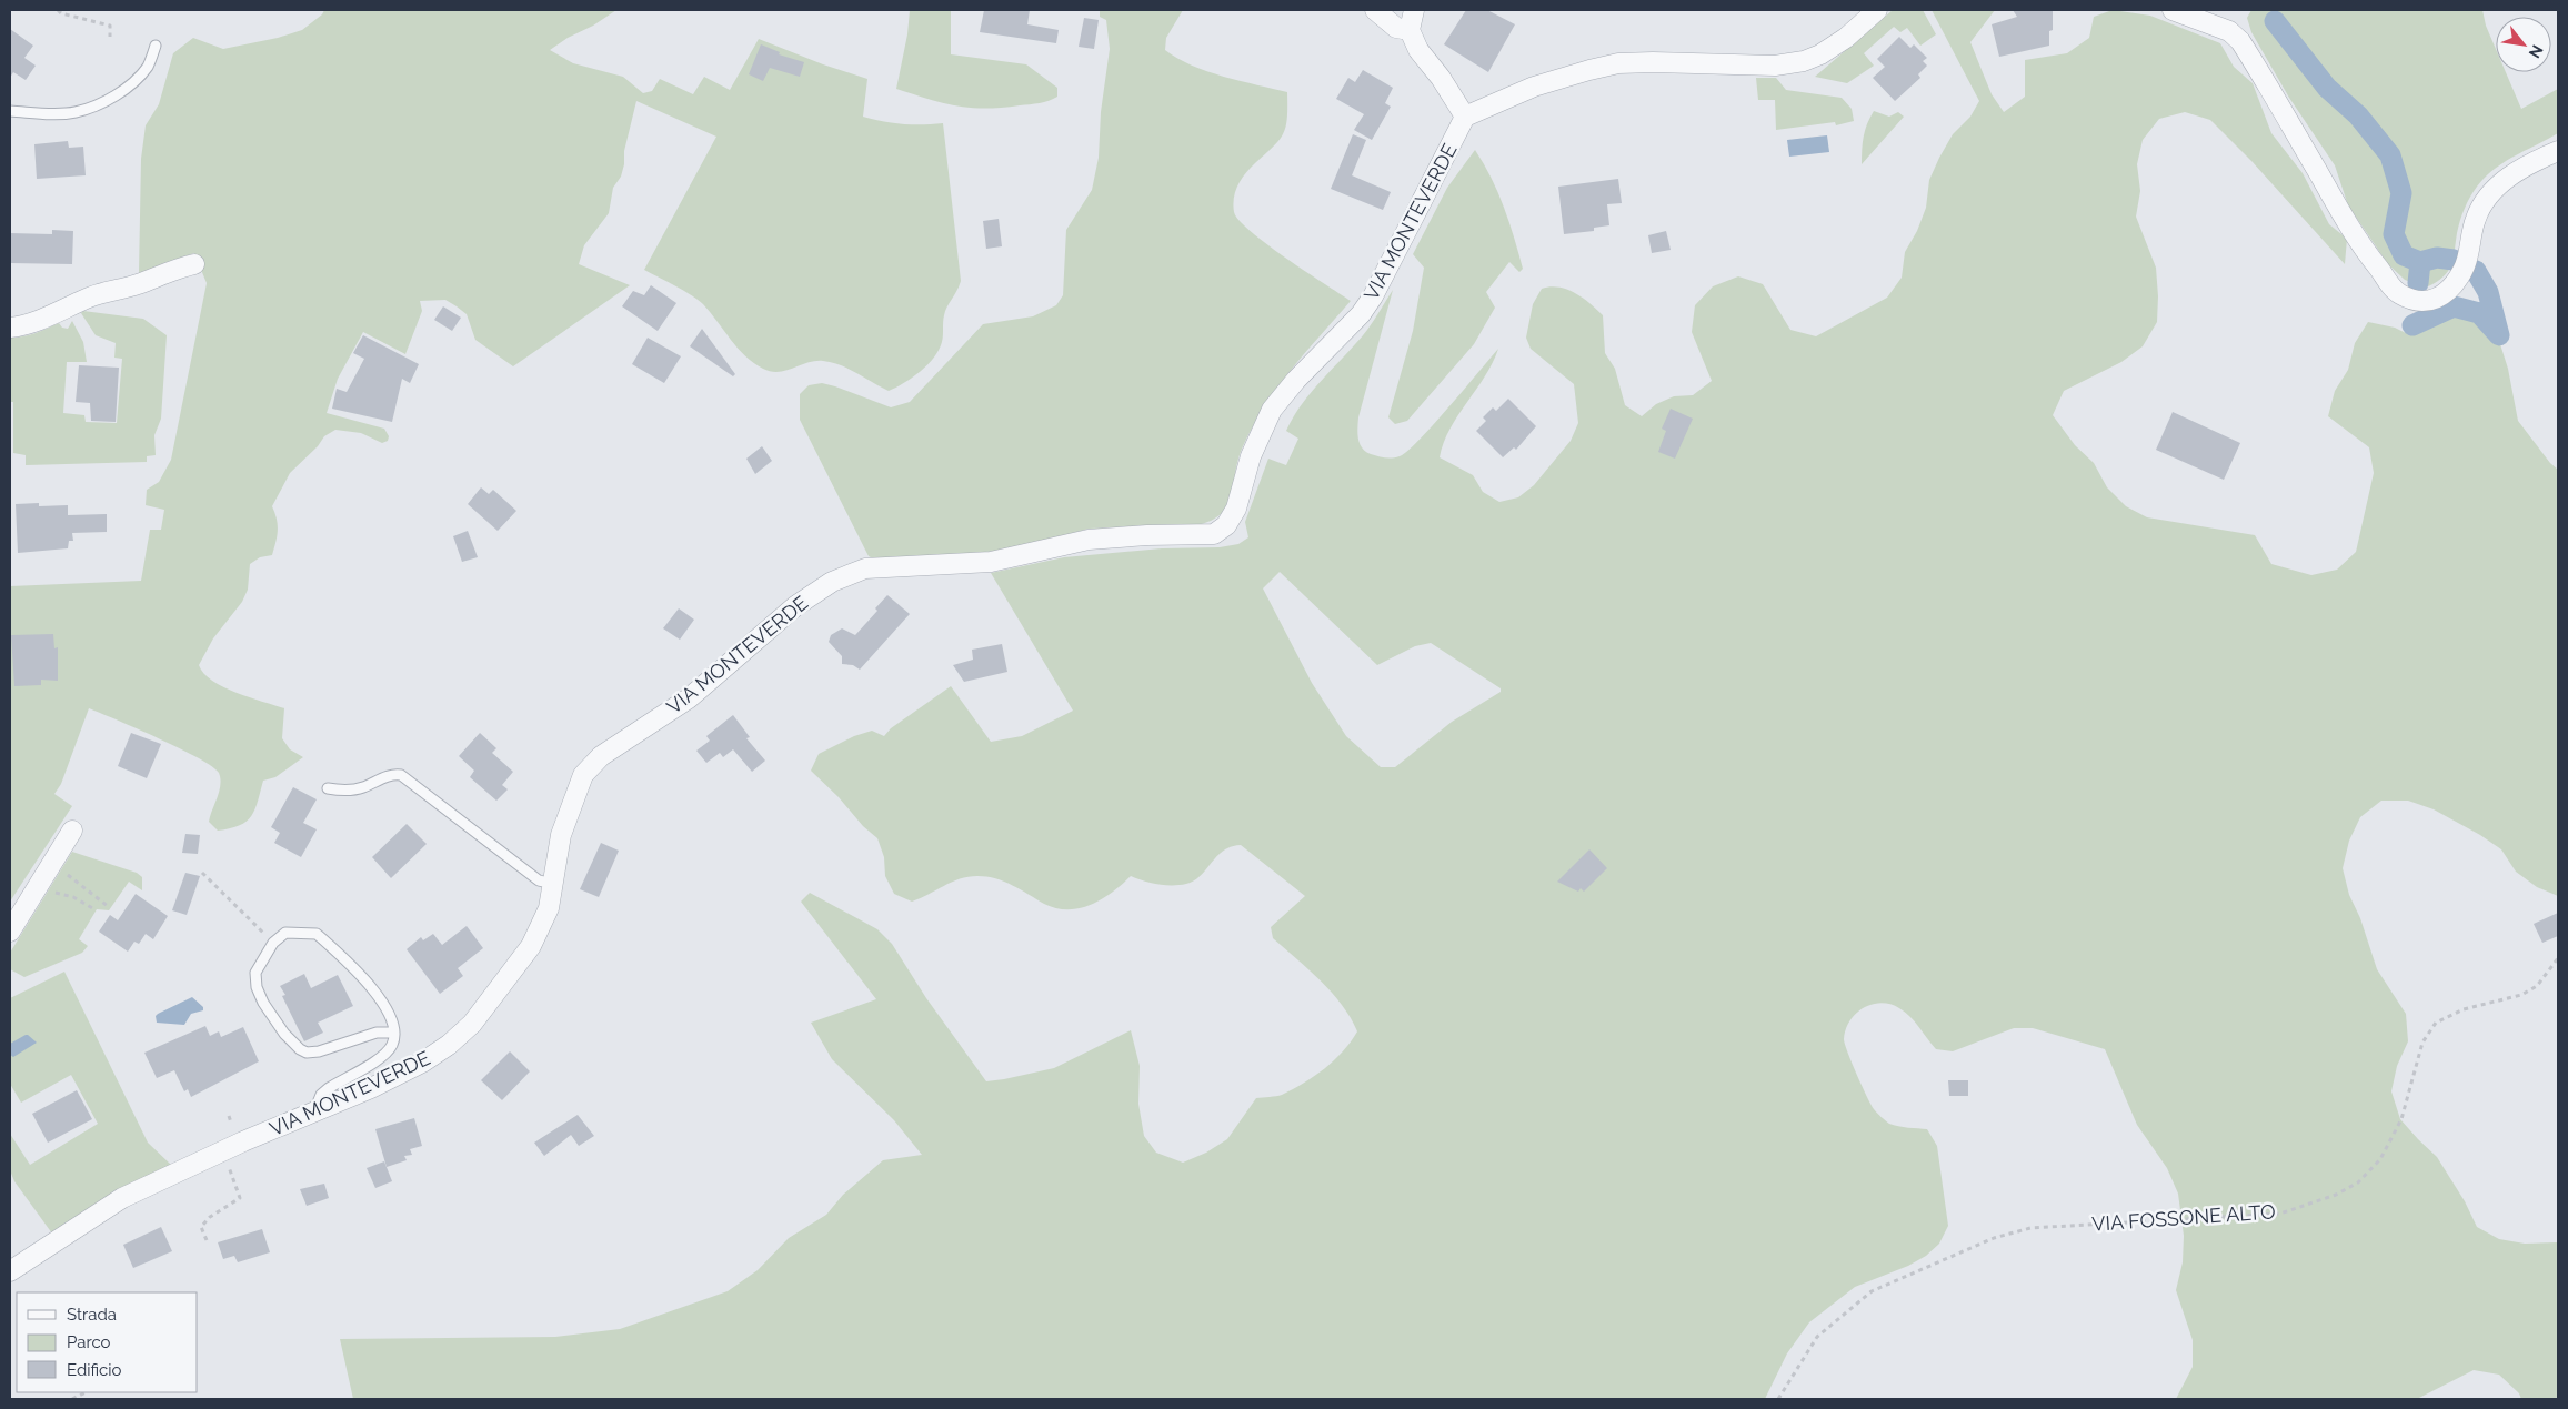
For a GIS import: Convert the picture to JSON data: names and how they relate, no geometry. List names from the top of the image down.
{
  "streets": {
    "street": ["VIA MONTEVERDE"],
    "path": ["VIA FOSSONE ALTO"]
  },
  "legend": ["Strada", "Parco", "Edificio"],
  "north": "bottom right"
}
